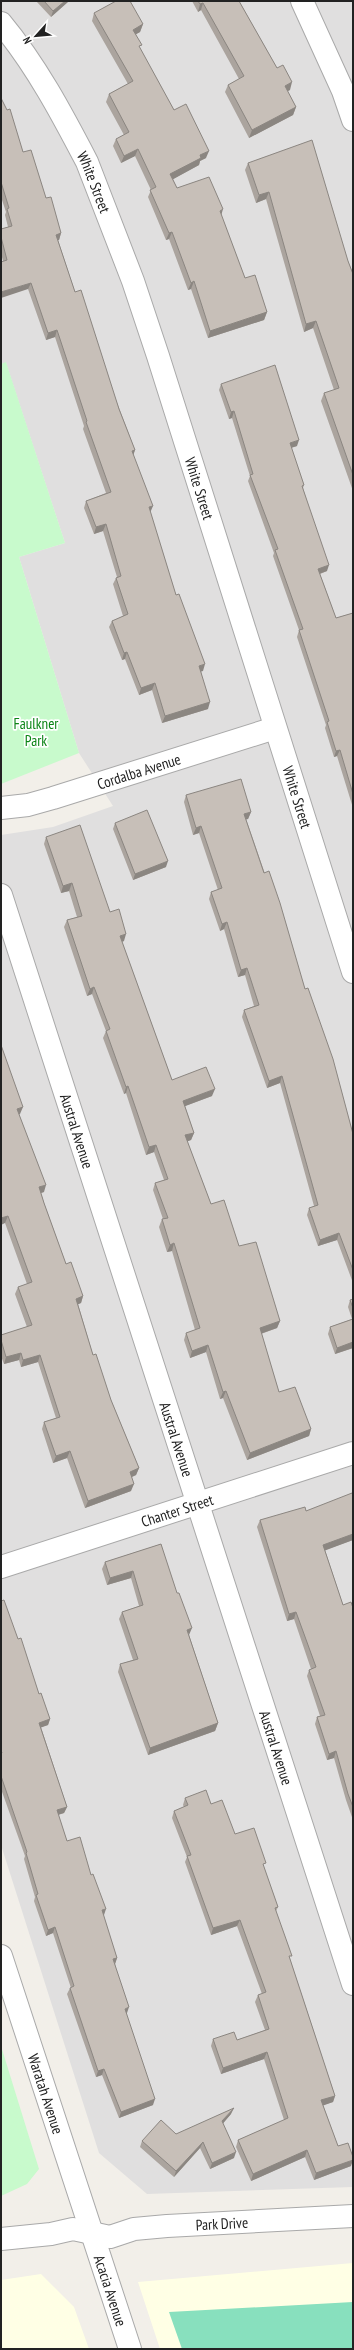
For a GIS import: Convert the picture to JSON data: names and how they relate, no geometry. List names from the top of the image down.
{
  "streets": {
    "street": [
      "White Street",
      "Cordalba Avenue",
      "Austral Avenue",
      "Chanter Street",
      "Waratah Avenue",
      "Park Drive",
      "Acacia Avenue"
    ]
  },
  "crossings": [
    ["White Street", "Cordalba Avenue"],
    ["Austral Avenue", "Chanter Street"],
    ["Waratah Avenue", "Park Drive"],
    ["Waratah Avenue", "Acacia Avenue"],
    ["Park Drive", "Acacia Avenue"]
  ],
  "parks": ["Faulkner Park"],
  "north": "bottom left"
}
